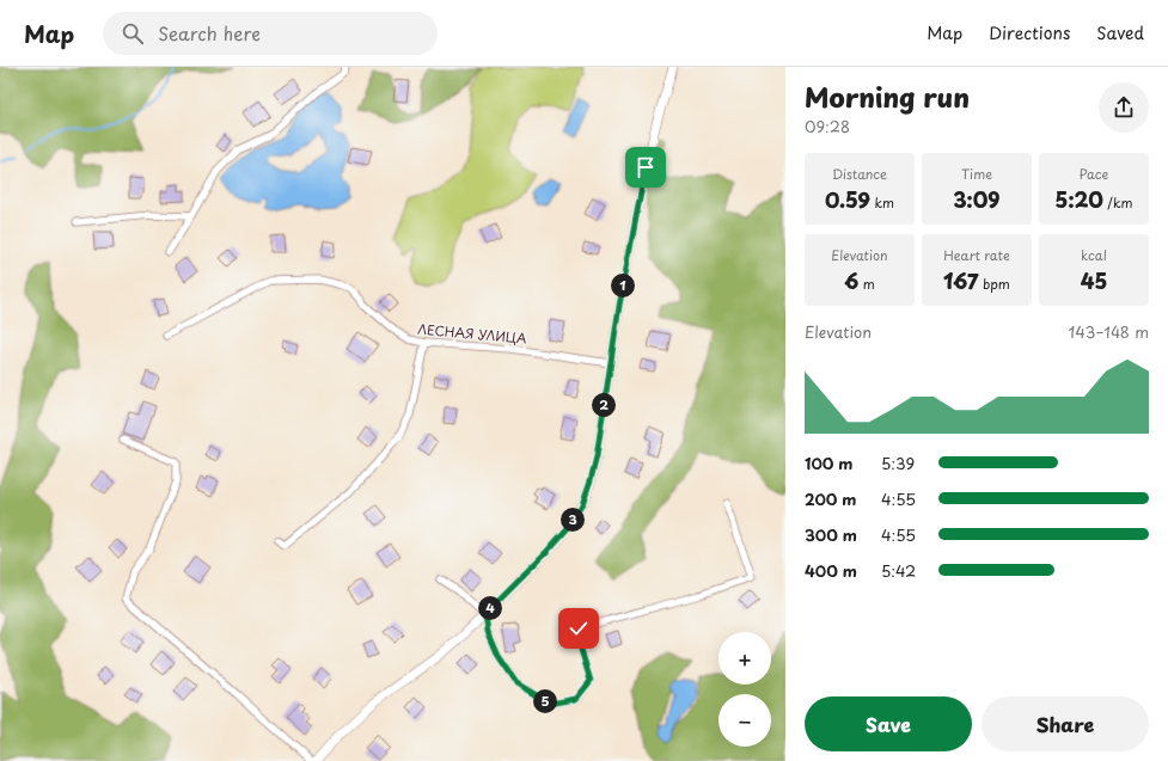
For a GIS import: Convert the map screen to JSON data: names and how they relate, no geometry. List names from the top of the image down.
{
  "streets": {
    "street": ["ЛЕСНАЯ УЛИЦА"]
  },
  "page": {
    "header": "Map",
    "search": "Search here",
    "nav": ["Map", "Directions", "Saved"],
    "heading": ["Morning run", "09:28"],
    "stats": [
      ["Distance", "0.59 km"],
      ["Time", "3:09"],
      ["Pace", "5:20 /km"],
      ["Elevation", "6 m"],
      ["Heart rate", "167 bpm"],
      ["kcal", "45"]
    ],
    "pins": [
      "1",
      "2",
      "3",
      "4",
      "5"
    ],
    "chart": ["Elevation", "143–148 m"],
    "list": [
      {
        "name": "100 m",
        "note": "5:39"
      },
      {
        "name": "200 m",
        "note": "4:55"
      },
      {
        "name": "300 m",
        "note": "4:55"
      },
      {
        "name": "400 m",
        "note": "5:42"
      }
    ],
    "map_buttons": ["+", "−"],
    "buttons": ["Save", "Share"]
  }
}
